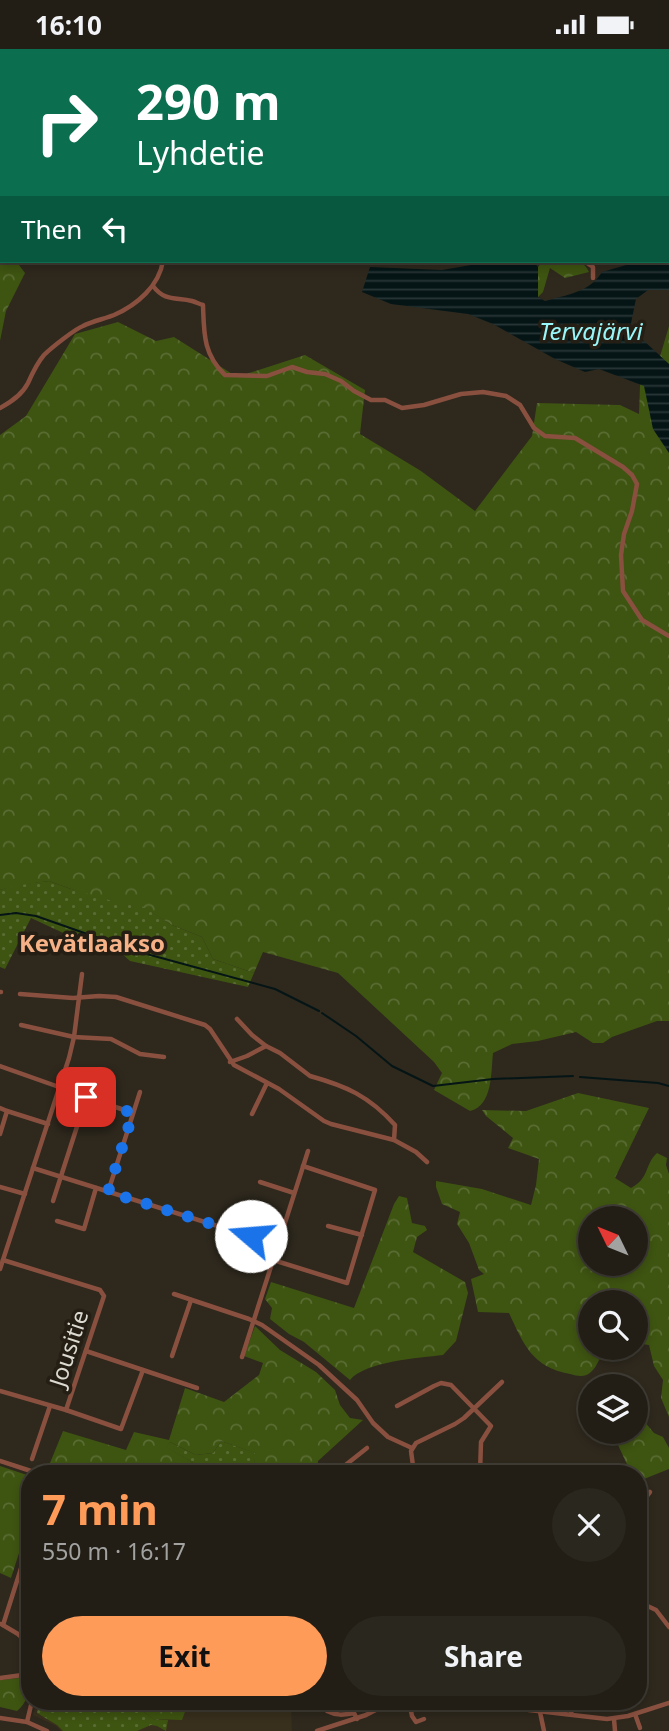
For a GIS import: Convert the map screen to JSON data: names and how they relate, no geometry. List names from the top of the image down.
{
  "streets": {
    "street": ["Jousitie"]
  },
  "districts": ["Kevätlaakso"],
  "water": ["Tervajärvi"],
  "north": "top left",
  "page": {
    "status": "16:10",
    "turn": ["290 m", "Lyhdetie"],
    "then": "Then",
    "heading": ["7 min", "550 m · 16:17"],
    "buttons": ["Exit", "Share"]
  }
}
